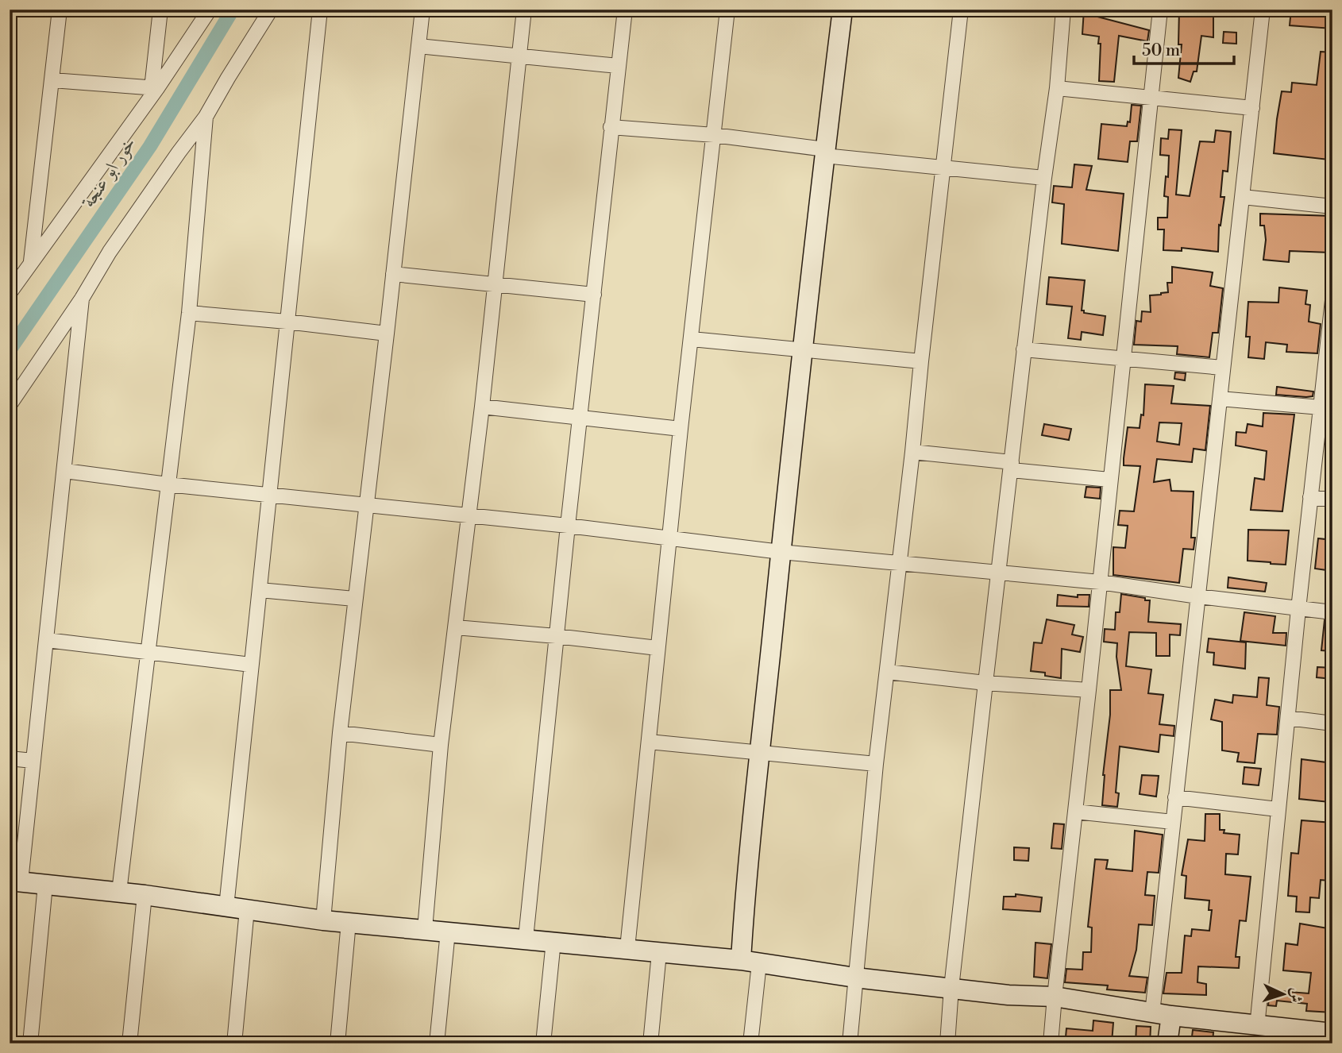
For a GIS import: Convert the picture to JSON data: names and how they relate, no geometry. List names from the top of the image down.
{
  "water": ["خور ابو عنجة"],
  "scale_bar": "50 m",
  "north": "right"
}
